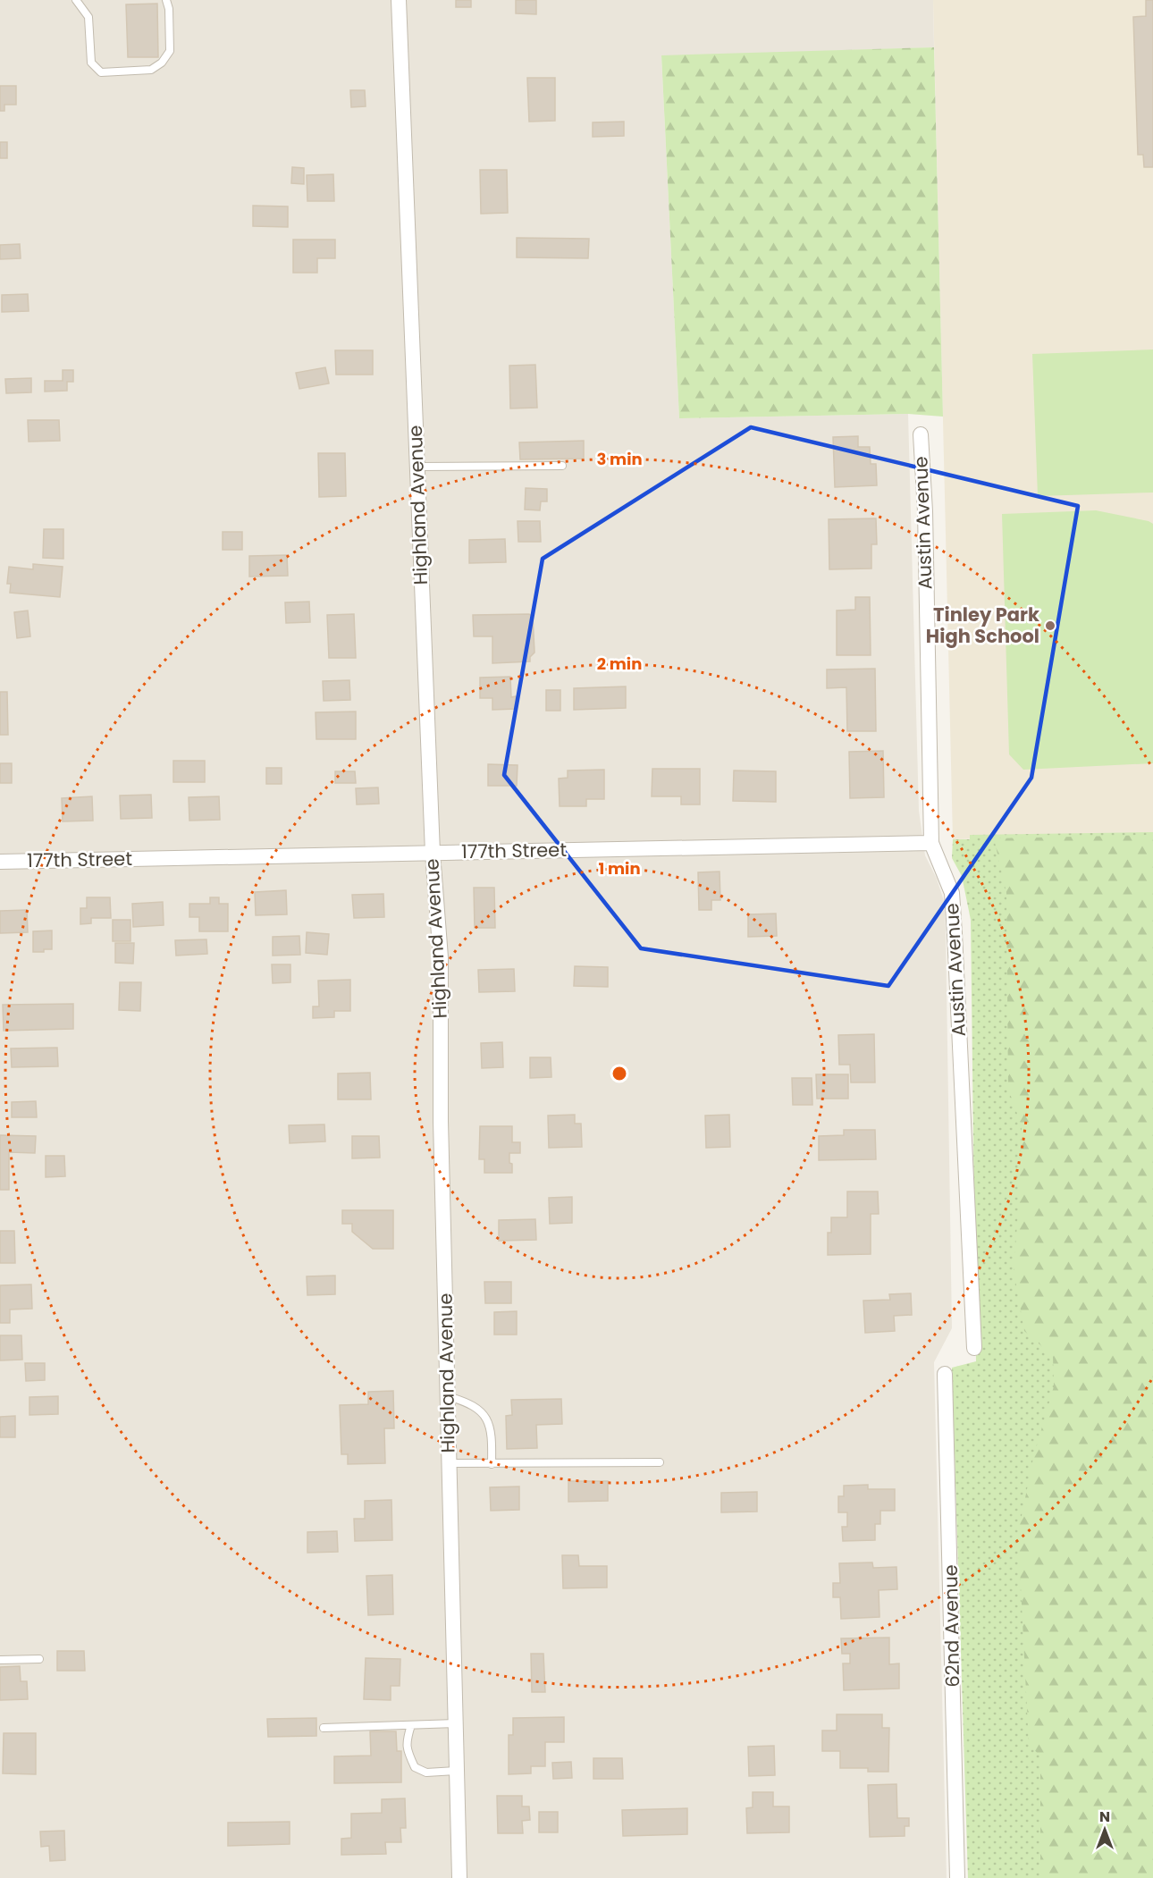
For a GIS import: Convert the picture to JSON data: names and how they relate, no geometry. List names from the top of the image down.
{
  "streets": {
    "street": [
      "Highland Avenue",
      "Austin Avenue",
      "177th Street",
      "62nd Avenue"
    ]
  },
  "crossings": [
    ["Highland Avenue", "177th Street"],
    ["Austin Avenue", "177th Street"]
  ],
  "places": ["Tinley Park High School"],
  "north": "top",
  "rings": ["3 min", "2 min", "1 min"]
}
